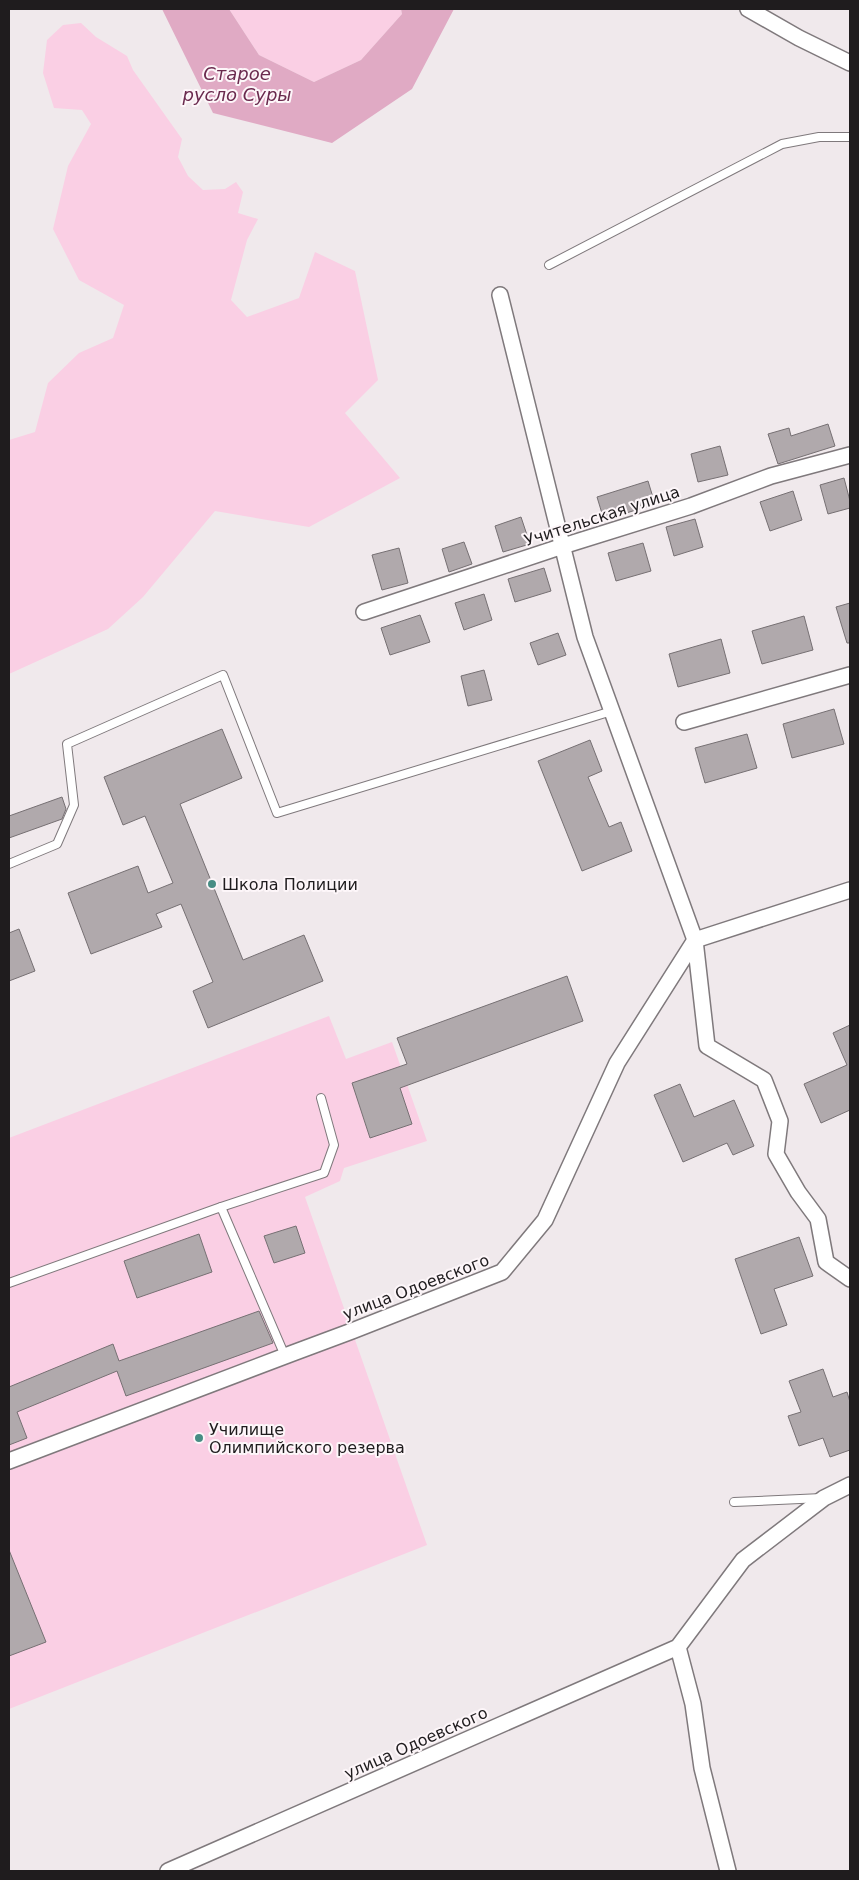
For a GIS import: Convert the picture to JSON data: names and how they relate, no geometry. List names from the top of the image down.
{
  "streets": {
    "street": ["Учительская улица", "улица Одоевского"]
  },
  "water": ["Старое русло Суры"],
  "places": ["Школа Полиции", "Училище Олимпийского резерва"]
}
